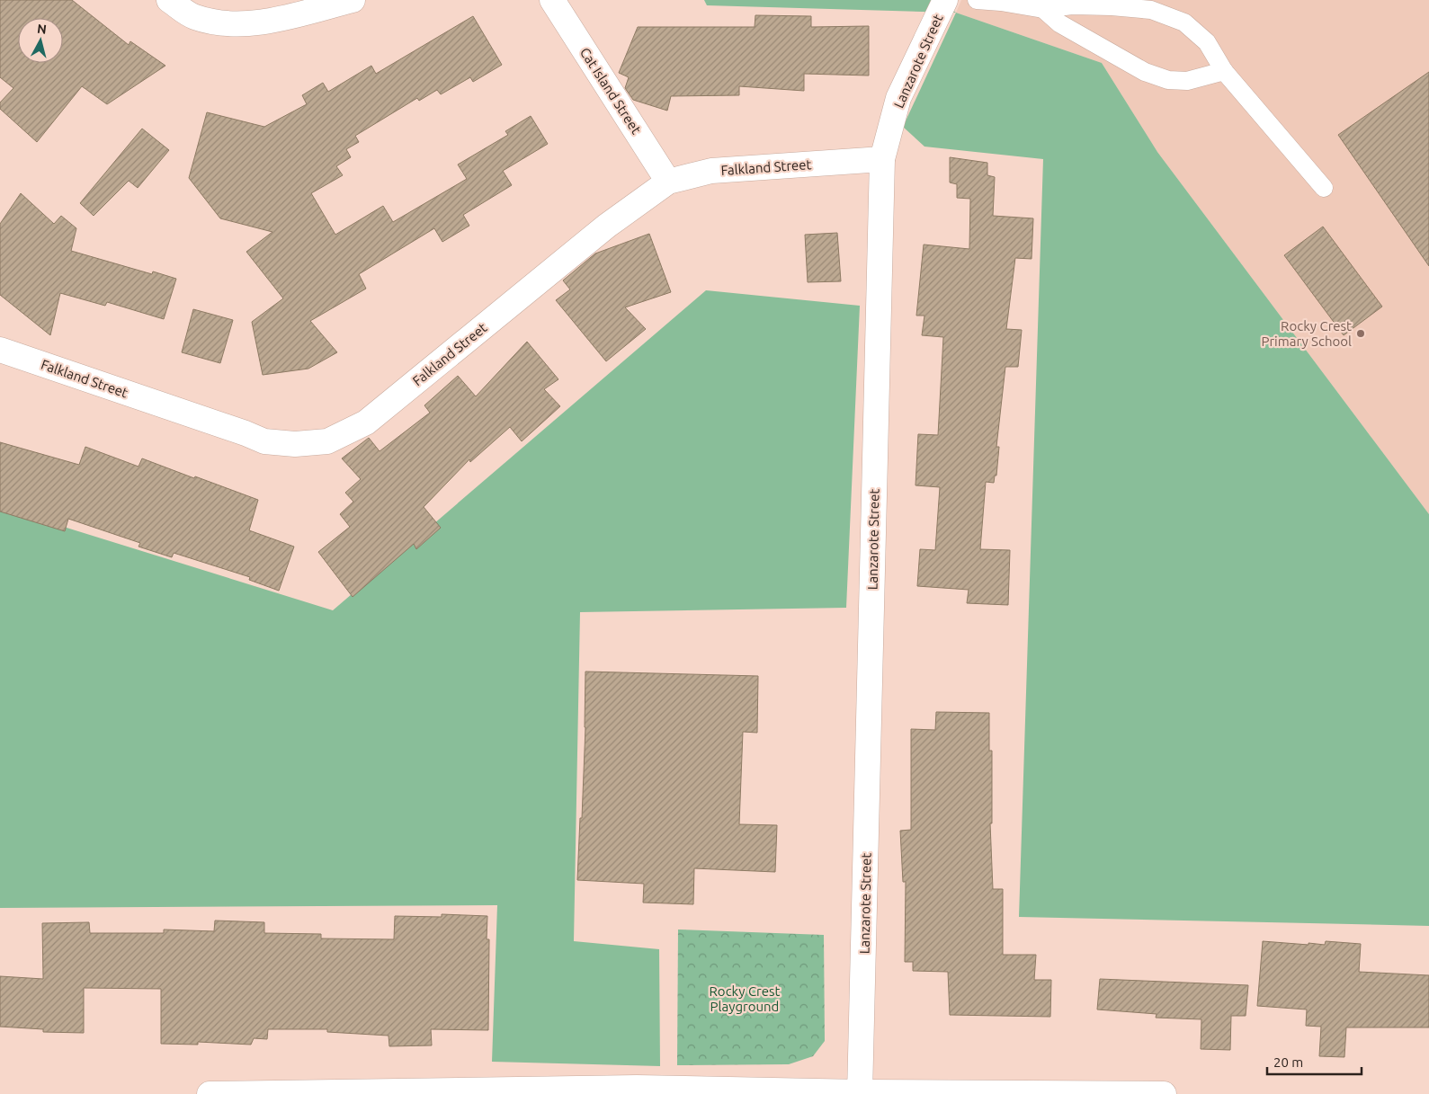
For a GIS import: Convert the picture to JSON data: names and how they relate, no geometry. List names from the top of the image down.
{
  "streets": {
    "street": ["Lanzarote Street", "Cat Island Street", "Falkland Street"]
  },
  "crossings": [
    ["Lanzarote Street", "Falkland Street"],
    ["Cat Island Street", "Falkland Street"]
  ],
  "parks": ["Rocky Crest Playground"],
  "places": ["Rocky Crest Primary School"],
  "scale_bar": "20 m",
  "north": "top"
}
